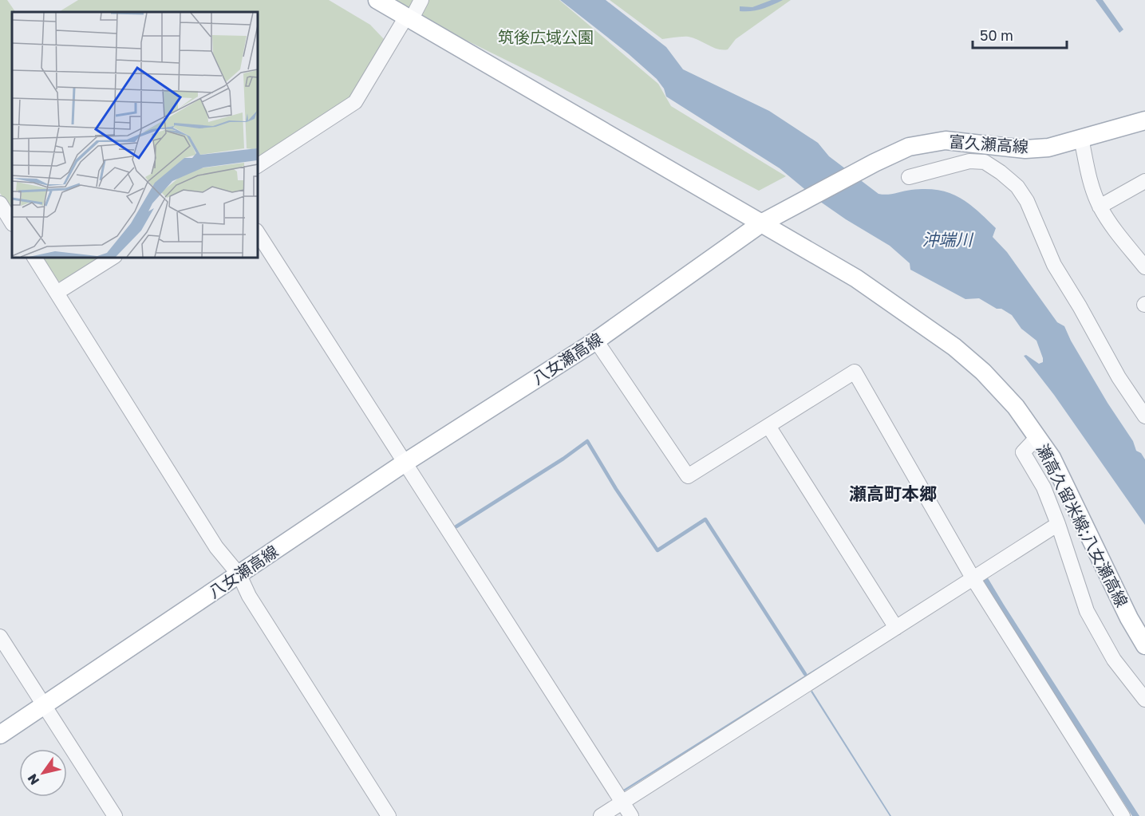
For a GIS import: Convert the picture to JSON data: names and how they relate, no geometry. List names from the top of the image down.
{
  "streets": {
    "main road": ["富久瀬高線", "八女瀬高線", "瀬高久留米線;八女瀬高線"]
  },
  "crossings": [
    ["富久瀬高線", "八女瀬高線"],
    ["富久瀬高線", "瀬高久留米線;八女瀬高線"],
    ["八女瀬高線", "瀬高久留米線;八女瀬高線"]
  ],
  "districts": ["瀬高町本郷"],
  "water": ["沖端川"],
  "parks": ["筑後広域公園"],
  "scale_bar": "50 m",
  "north": "bottom left"
}
